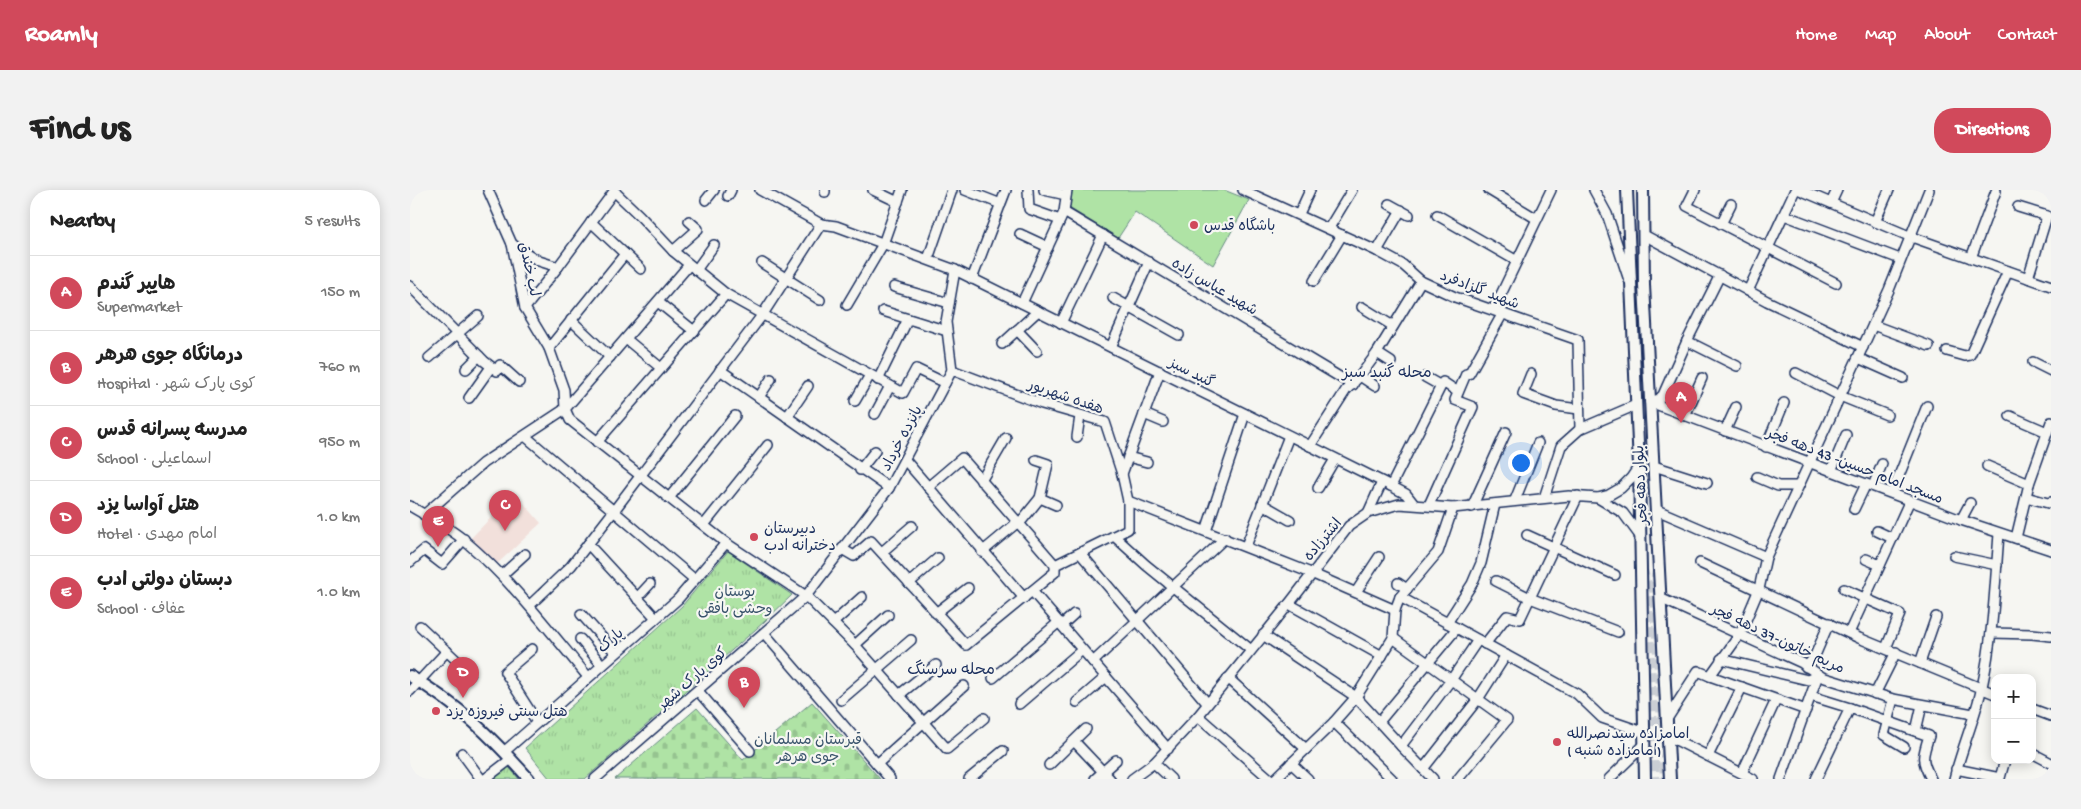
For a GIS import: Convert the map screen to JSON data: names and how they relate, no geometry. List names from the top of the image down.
{
  "streets": {
    "main road": ["بلوار دهه فجر"],
    "street": [
      "لب خندق",
      "شهید عباس زاده",
      "شهید گلزادفرد",
      "گنبد سبز",
      "هفده شهریور",
      "پانزده خرداد",
      "مسجد امام حسین- 43 دهه فجر",
      "اشترزاده",
      "مریم خاتون-37 دهه فجر",
      "پارک",
      "کوی پارک شهر"
    ]
  },
  "crossings": [
    ["گنبد سبز", "اشترزاده"],
    ["هفده شهریور", "پانزده خرداد"],
    ["پانزده خرداد", "کوی پارک شهر"],
    ["مسجد امام حسین- 43 دهه فجر", "بلوار دهه فجر"],
    ["بلوار دهه فجر", "اشترزاده"],
    ["بلوار دهه فجر", "مریم خاتون-37 دهه فجر"]
  ],
  "districts": ["محله گنبد سبز", "محله سرسنگ"],
  "parks": ["بوستان وحشی بافقی", "قبرستان مسلمانان جوی هرهر"],
  "places": [
    "باشگاه قدس",
    "دبیرستان دخترانه ادب",
    "هتل سنتی فیروزه یزد",
    "امامزاده سیدنصرالله ( امامزاده شنبه)"
  ],
  "page": {
    "header": "Roamly",
    "nav": [
      "Home",
      "Map",
      "About",
      "Contact"
    ],
    "buttons": "Directions",
    "title": "Find us",
    "heading": ["Nearby", "5 results"],
    "list": [
      {
        "mark": "A",
        "name": "هایپر گندم",
        "note": "Supermarket",
        "value": "150 m"
      },
      {
        "mark": "B",
        "name": "درمانگاه جوی هرهر",
        "note": "Hospital · کوی پارک شهر",
        "value": "760 m"
      },
      {
        "mark": "C",
        "name": "مدرسه پسرانه قدس",
        "note": "School · اسماعیلی",
        "value": "950 m"
      },
      {
        "mark": "D",
        "name": "هتل آواسا یزد",
        "note": "Hotel · امام مهدی",
        "value": "1.0 km"
      },
      {
        "mark": "E",
        "name": "دبستان دولتی ادب",
        "note": "School · عفاف",
        "value": "1.0 km"
      }
    ],
    "pins": [
      "A",
      "C",
      "E",
      "D",
      "B"
    ],
    "map_buttons": ["+", "−"]
  }
}
